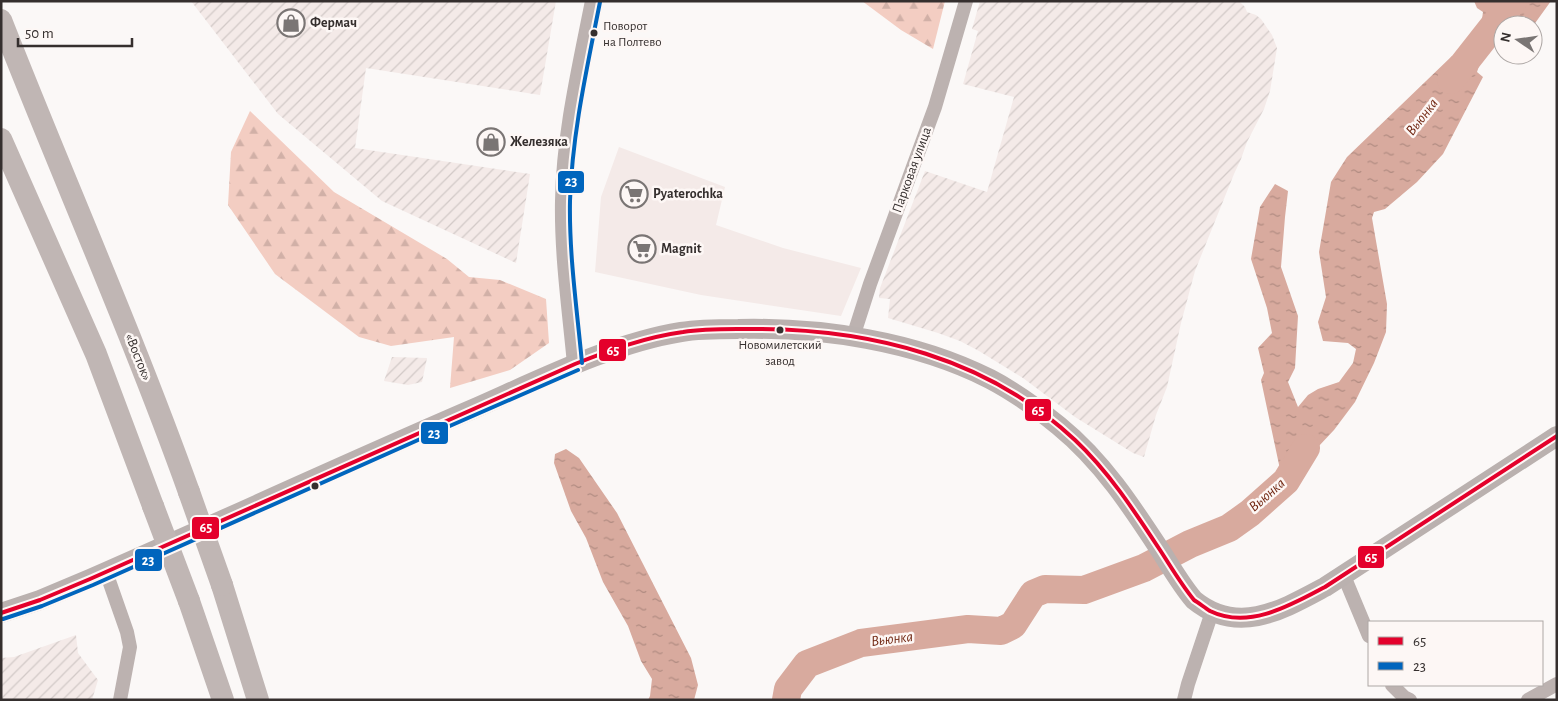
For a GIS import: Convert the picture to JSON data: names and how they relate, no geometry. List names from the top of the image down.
{
  "streets": {
    "highway": ["«Восток»"],
    "street": ["Парковая улица"]
  },
  "water": ["Вьюнка"],
  "places": {
    "shop": ["Фермач", "Железяка"],
    "other": ["Поворот на Полтево", "Новомилетский завод"],
    "supermarket": ["Pyaterochka", "Magnit"]
  },
  "lines": ["transit line 23", "transit line 65"],
  "legend": ["65", "23"],
  "scale_bar": "50 m",
  "north": "left"
}
